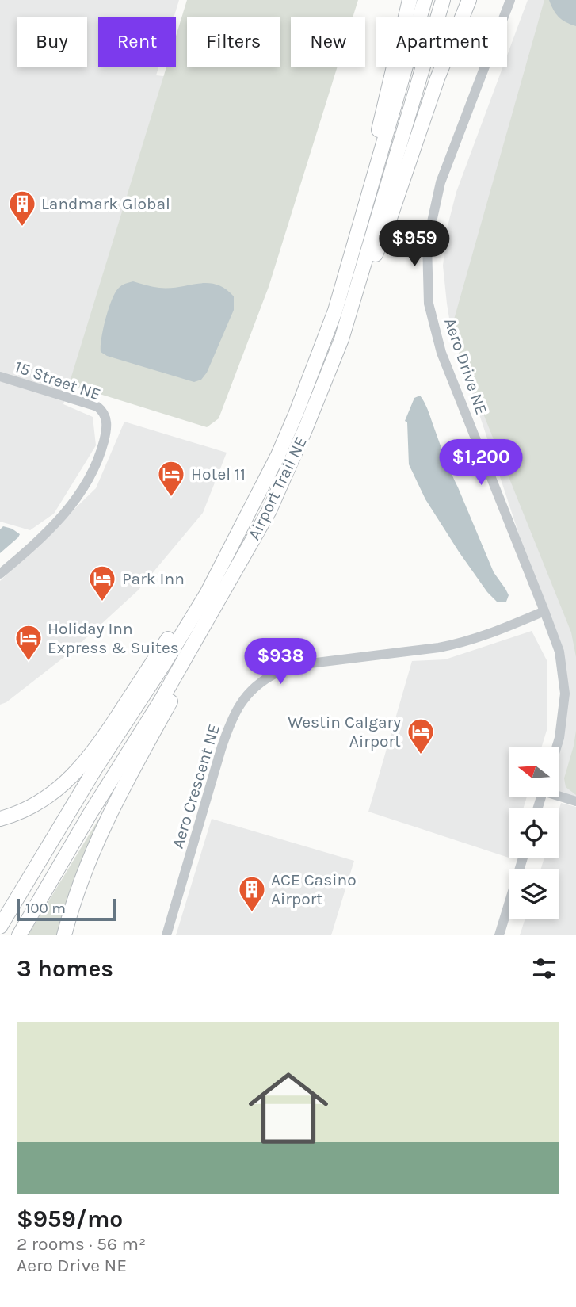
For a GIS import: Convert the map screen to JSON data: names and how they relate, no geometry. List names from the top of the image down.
{
  "streets": {
    "highway": ["Airport Trail NE"],
    "street": ["Aero Drive NE", "15 Street NE", "Aero Crescent NE"]
  },
  "crossings": [
    ["Aero Drive NE", "Aero Crescent NE"]
  ],
  "places": {
    "building": ["Landmark Global", "ACE Casino Airport"],
    "hotel": [
      "Hotel 11",
      "Park Inn",
      "Holiday Inn Express & Suites",
      "Westin Calgary Airport"
    ]
  },
  "scale_bar": "100 m",
  "north": "left",
  "page": {
    "chip": [
      "Buy",
      "Rent",
      "Filters",
      "New",
      "Apartment"
    ],
    "price": ["$959", "$1,200", "$938"],
    "scale": "100 m",
    "heading": "3 homes",
    "list": [
      {
        "name": "$959/mo",
        "note": "2 rooms · 56 m² · Aero Drive NE"
      }
    ]
  }
}
